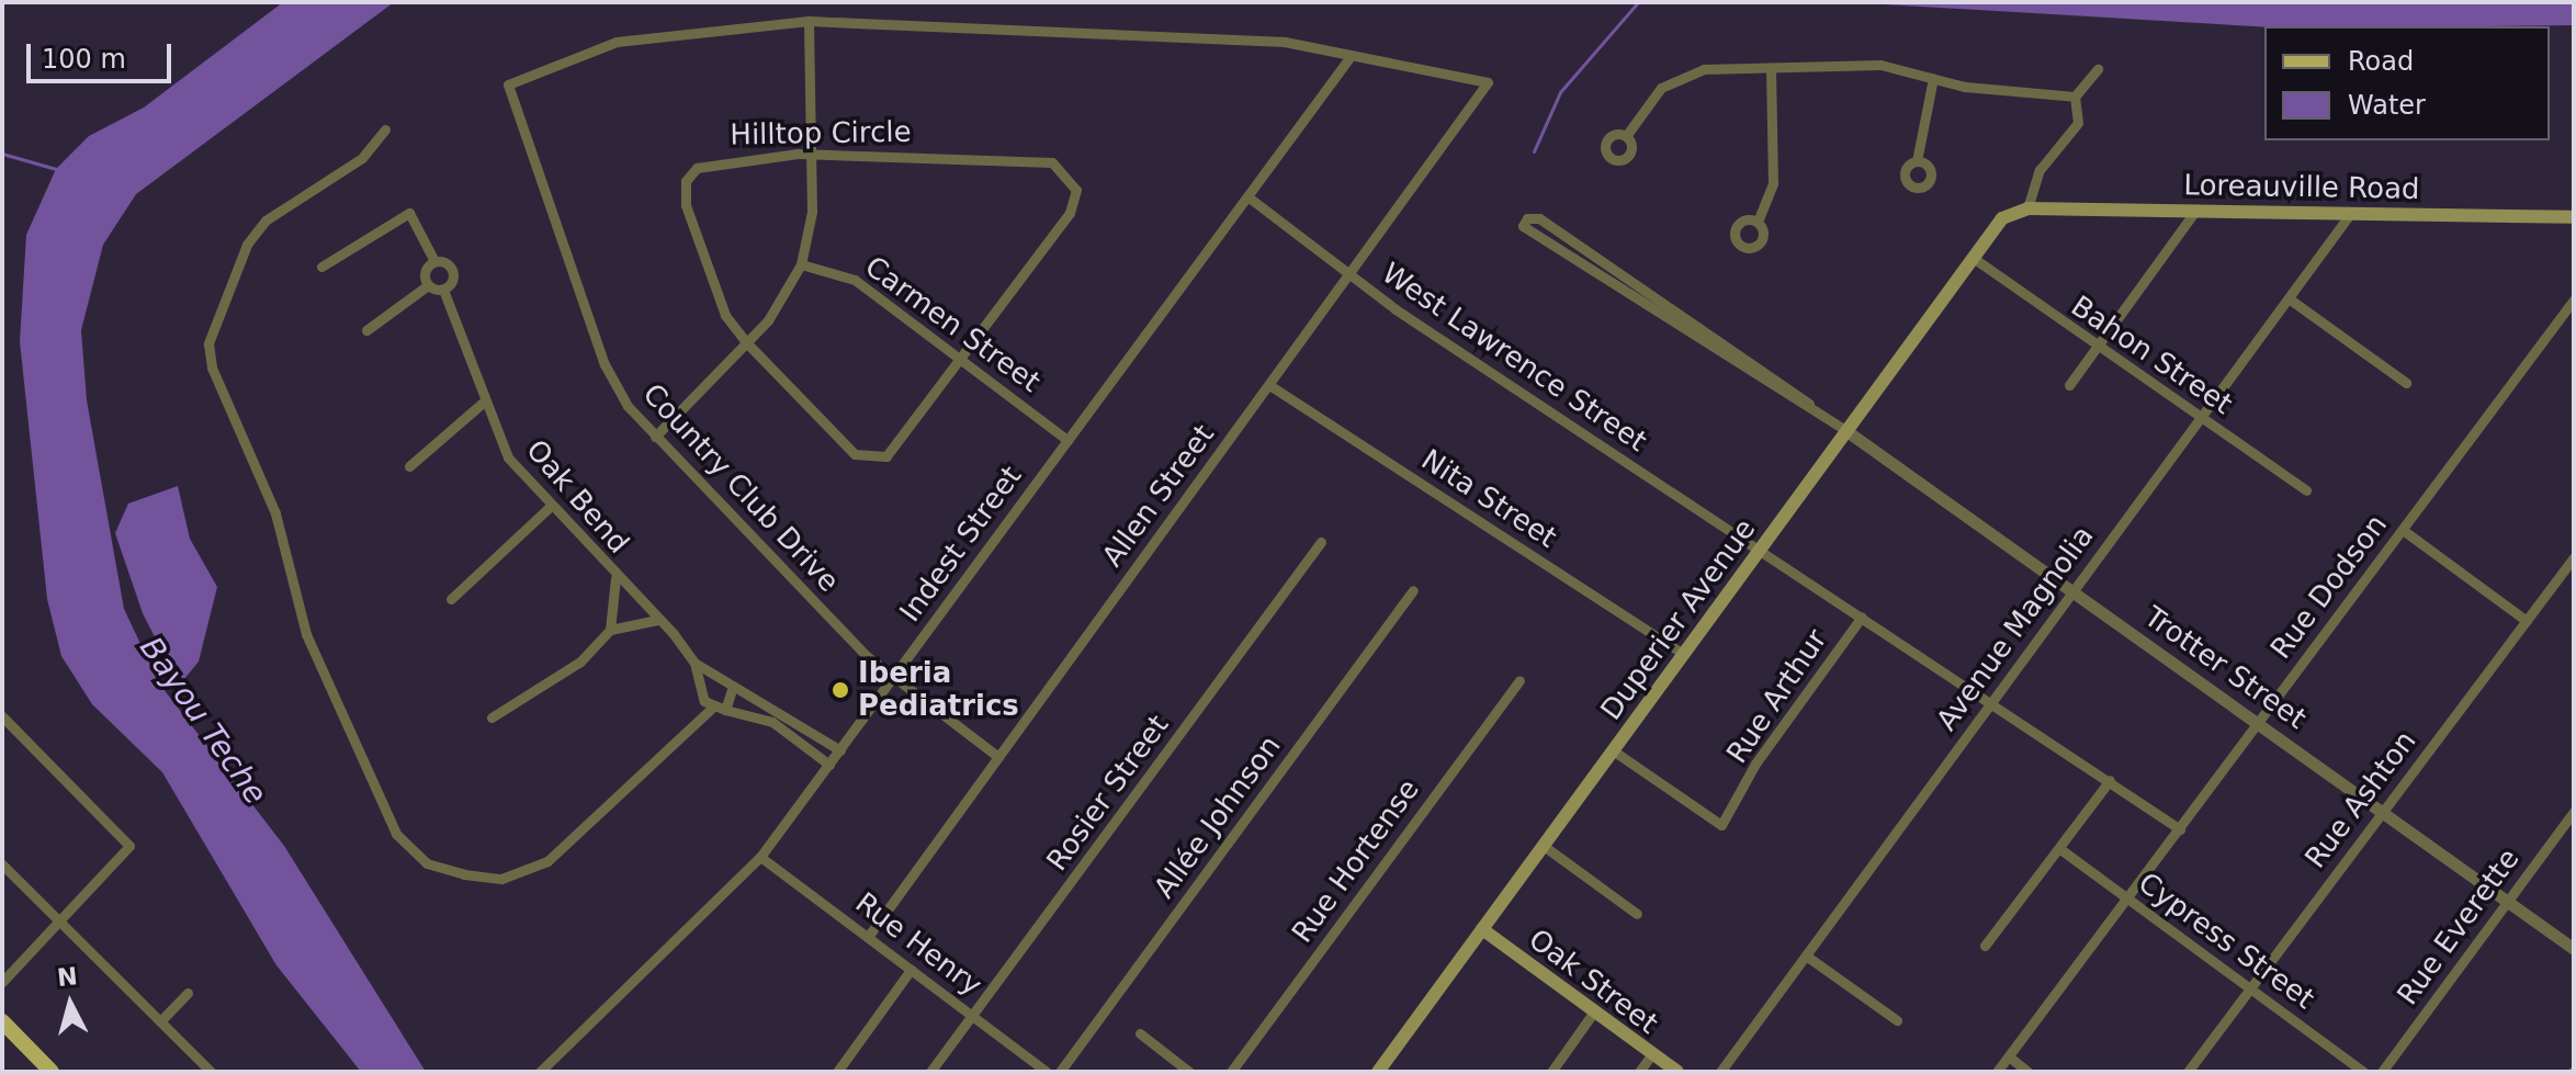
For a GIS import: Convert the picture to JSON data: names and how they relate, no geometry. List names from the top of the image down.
{
  "streets": {
    "main road": ["Loreauville Road", "Duperier Avenue", "Oak Street"],
    "street": [
      "Hilltop Circle",
      "Carmen Street",
      "Bahon Street",
      "West Lawrence Street",
      "Country Club Drive",
      "Allen Street",
      "Oak Bend",
      "Nita Street",
      "Indest Street",
      "Rue Dodson",
      "Avenue Magnolia",
      "Trotter Street",
      "Rue Arthur",
      "Rosier Street",
      "Rue Ashton",
      "Allée Johnson",
      "Rue Hortense",
      "Rue Everette",
      "Cypress Street",
      "Rue Henry"
    ]
  },
  "crossings": [
    ["Hilltop Circle", "Carmen Street"],
    ["Loreauville Road", "Duperier Avenue"],
    ["Loreauville Road", "Avenue Magnolia"],
    ["Carmen Street", "Indest Street"],
    ["Bahon Street", "Duperier Avenue"],
    ["Bahon Street", "Avenue Magnolia"],
    ["West Lawrence Street", "Allen Street"],
    ["West Lawrence Street", "Indest Street"],
    ["West Lawrence Street", "Rue Dodson"],
    ["West Lawrence Street", "Duperier Avenue"],
    ["West Lawrence Street", "Avenue Magnolia"],
    ["West Lawrence Street", "Rue Arthur"],
    ["Country Club Drive", "Allen Street"],
    ["Country Club Drive", "Indest Street"],
    ["Allen Street", "Nita Street"],
    ["Allen Street", "Indest Street"],
    ["Allen Street", "Rue Henry"],
    ["Oak Bend", "Indest Street"],
    ["Nita Street", "Duperier Avenue"],
    ["Indest Street", "Rue Henry"],
    ["Rue Dodson", "Trotter Street"],
    ["Rue Dodson", "Cypress Street"],
    ["Duperier Avenue", "Trotter Street"],
    ["Duperier Avenue", "Rue Arthur"],
    ["Duperier Avenue", "Oak Street"],
    ["Avenue Magnolia", "Trotter Street"],
    ["Trotter Street", "Rue Ashton"],
    ["Trotter Street", "Rue Everette"],
    ["Rosier Street", "Rue Henry"],
    ["Rue Ashton", "Cypress Street"]
  ],
  "water": ["Bayou Teche"],
  "places": ["Iberia Pediatrics"],
  "legend": ["Road", "Water"],
  "scale_bar": "100 m",
  "north": "top"
}
